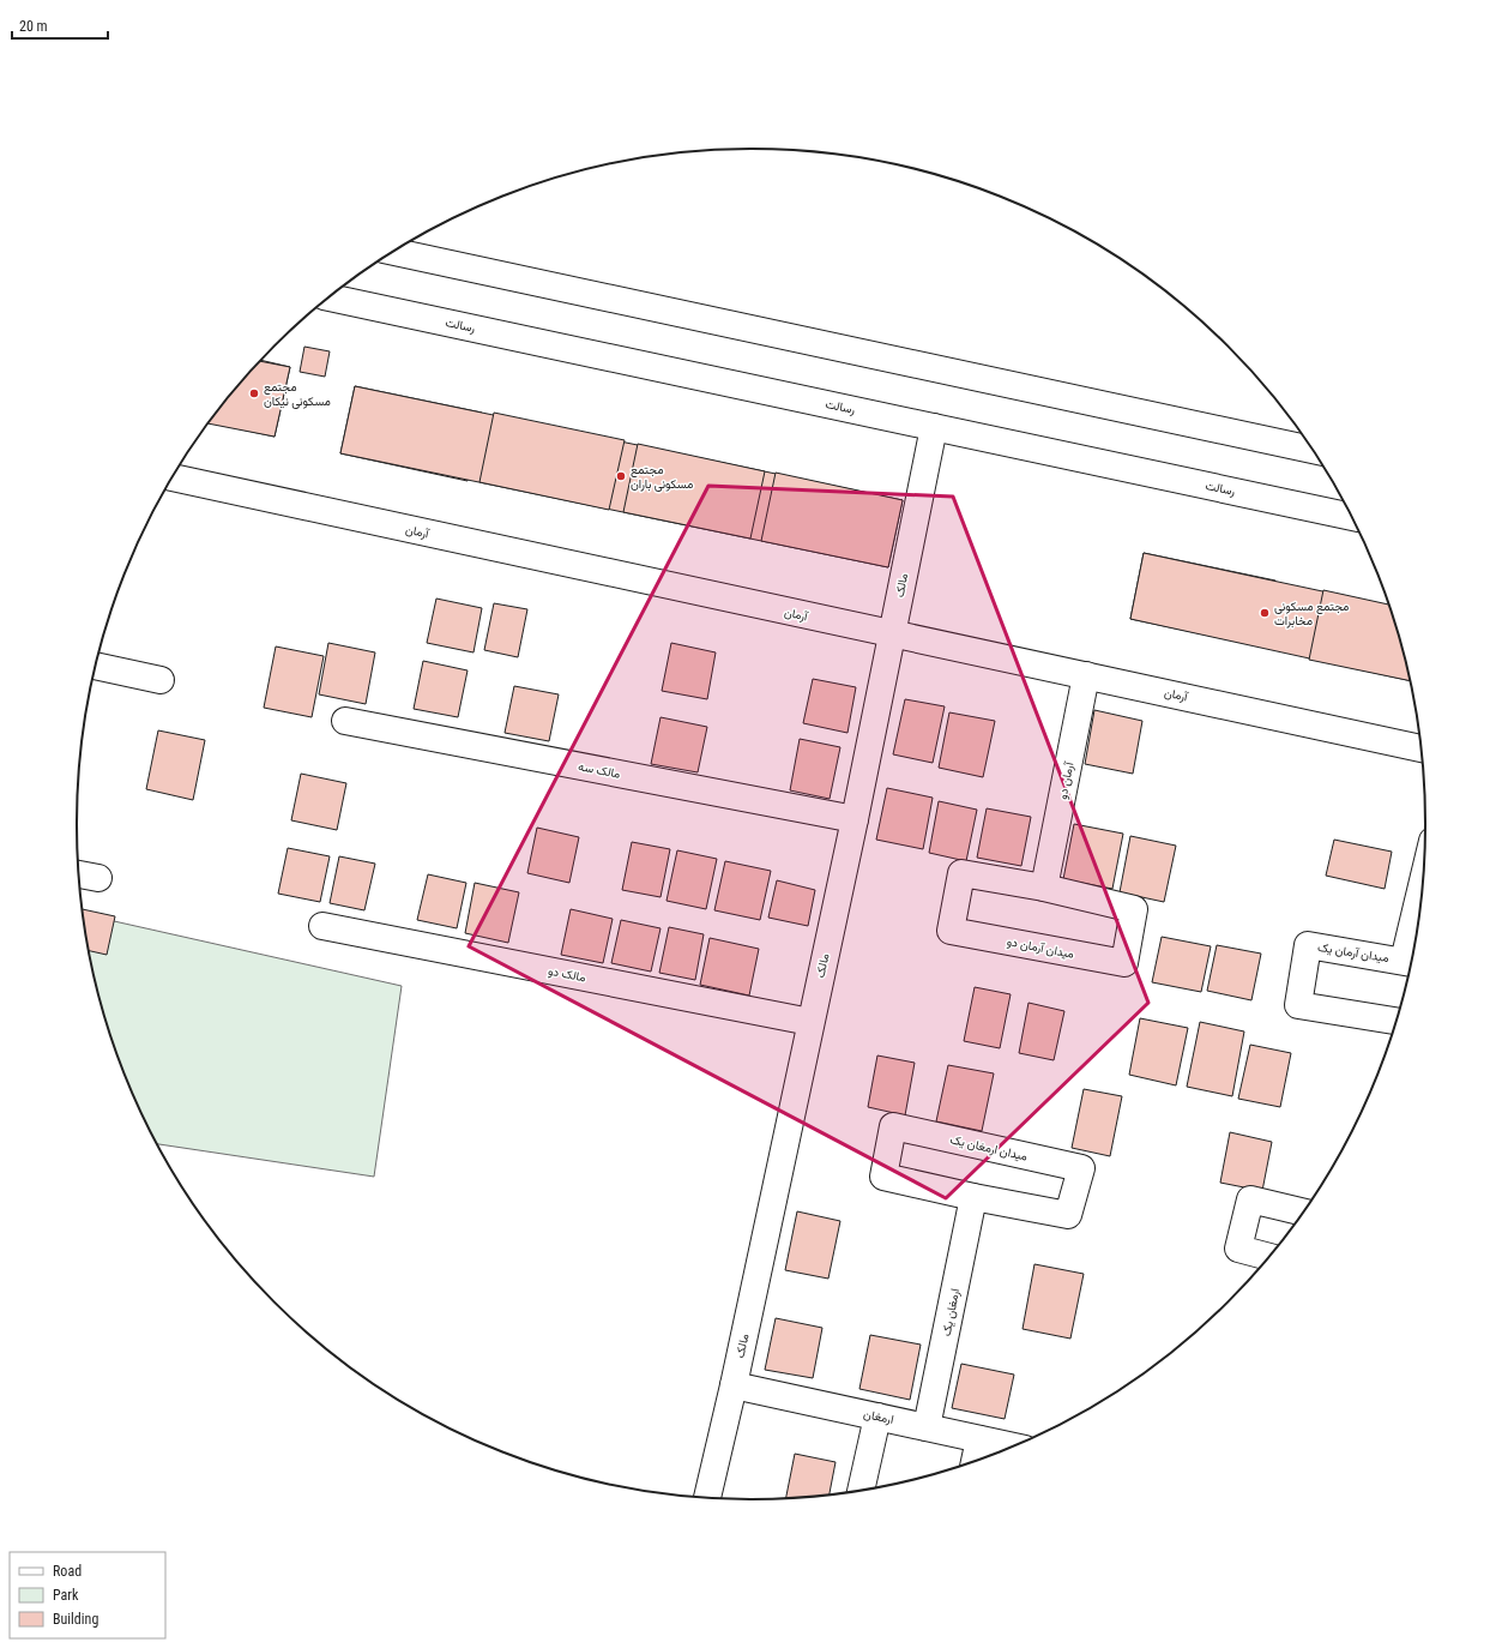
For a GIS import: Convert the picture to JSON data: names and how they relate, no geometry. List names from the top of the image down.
{
  "streets": {
    "street": [
      "رسالت",
      "آرمان",
      "مالک",
      "مالک سه",
      "آرمان دو",
      "میدان آرمان دو",
      "میدان آرمان یک",
      "مالک دو",
      "میدان ارمغان یک",
      "ارمغان یک",
      "ارمغان"
    ]
  },
  "crossings": [
    ["رسالت", "مالک"],
    ["آرمان", "مالک"],
    ["آرمان", "آرمان دو"],
    ["مالک", "مالک سه"],
    ["مالک", "مالک دو"],
    ["مالک", "ارمغان"],
    ["آرمان دو", "میدان آرمان دو"],
    ["میدان ارمغان یک", "ارمغان یک"],
    ["ارمغان یک", "ارمغان"]
  ],
  "places": ["مجتمع مسکونی نیکان", "مجتمع مسکونی باران", "مجتمع مسکونی مخابرات"],
  "legend": ["Road", "Park", "Building"],
  "scale_bar": "20 m"
}
